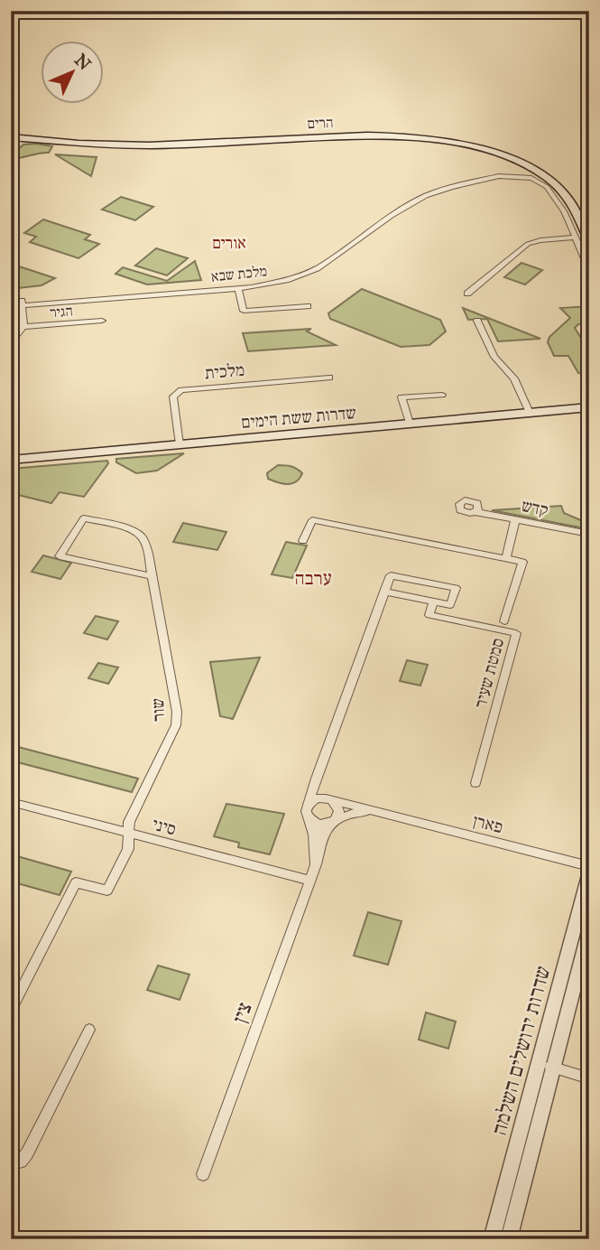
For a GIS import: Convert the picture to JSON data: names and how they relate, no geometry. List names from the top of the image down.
{
  "streets": {
    "main road": ["הרים", "שדרות ששת הימים"],
    "street": [
      "מלכת שבא",
      "הגיר",
      "מלכית",
      "קדש",
      "סמטת שעיר",
      "שור",
      "פארן",
      "סיני",
      "צין",
      "שדרות ירושלים השלמה"
    ]
  },
  "crossings": [
    ["מלכית", "שדרות ששת הימים"],
    ["סמטת שעיר", "צין"],
    ["שור", "סיני"],
    ["פארן", "צין"],
    ["סיני", "צין"]
  ],
  "districts": ["אורים", "ערבה"],
  "north": "top right"
}
